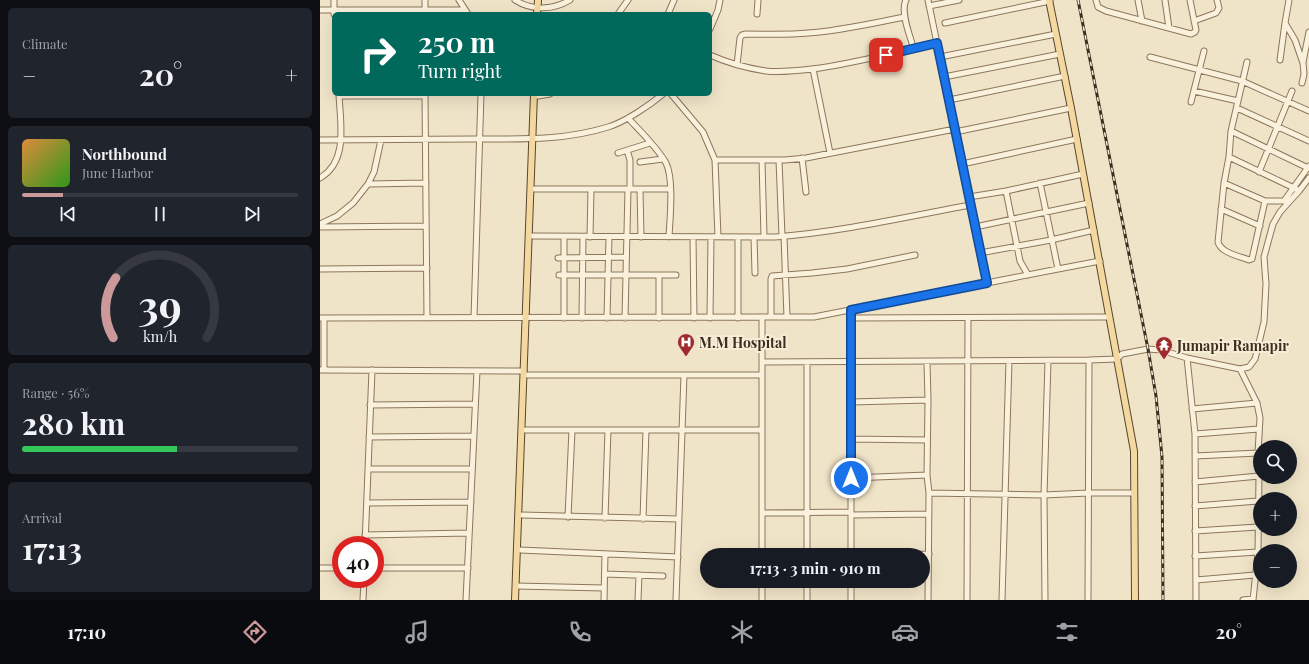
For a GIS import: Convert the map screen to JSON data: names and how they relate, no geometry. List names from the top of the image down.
{
  "places": {
    "hospital": ["M.M Hospital"],
    "temple": ["Jumapir Ramapir"]
  },
  "page": {
    "tile": [
      "Climate",
      ["Range · 56%", "280 km"],
      ["Arrival", "17:13"]
    ],
    "turn": ["250 m", "Turn right"],
    "heat": ["−", "20°", "+"],
    "song": ["Northbound", "June Harbor"],
    "map_buttons": ["+", "−"],
    "limit": "40",
    "trip": "17:13 · 3 min · 910 m",
    "tabs": ["17:10", "20°"],
    "gauge": ["39", "km/h"]
  }
}
